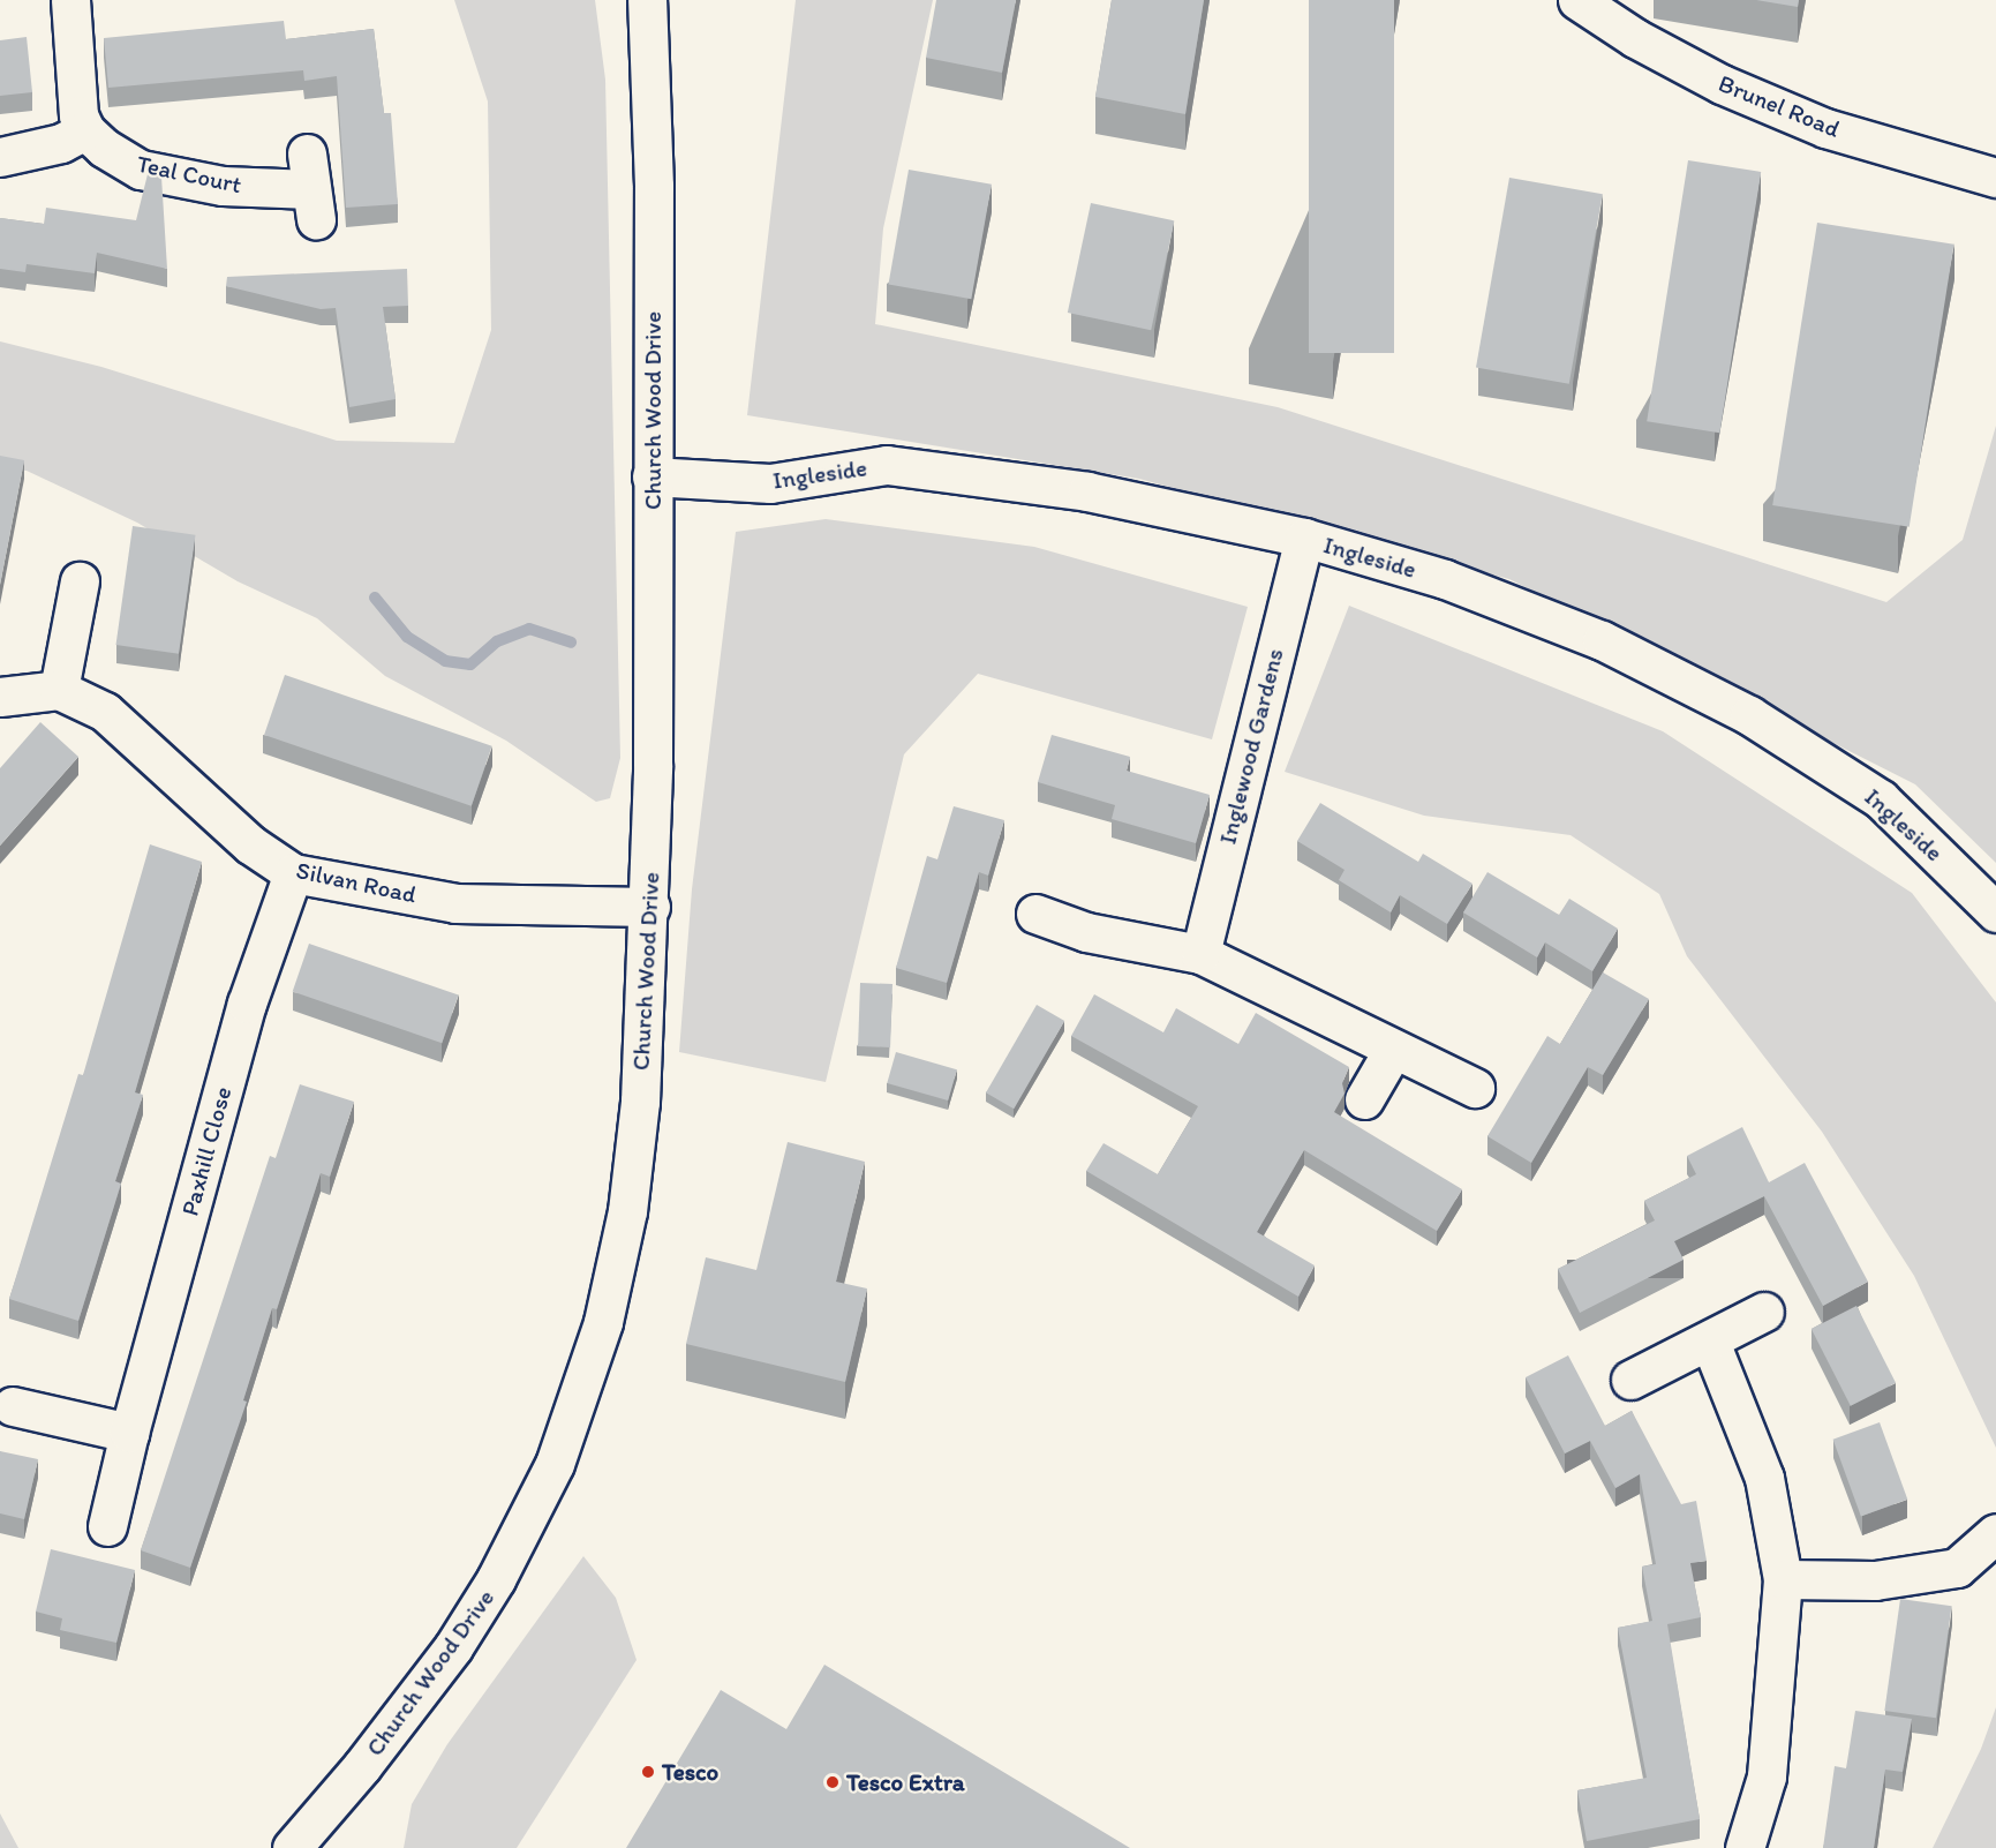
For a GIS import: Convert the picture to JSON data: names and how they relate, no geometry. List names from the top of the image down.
{
  "streets": {
    "street": [
      "Brunel Road",
      "Teal Court",
      "Church Wood Drive",
      "Ingleside",
      "Inglewood Gardens",
      "Silvan Road",
      "Paxhill Close"
    ]
  },
  "crossings": [
    ["Church Wood Drive", "Ingleside"],
    ["Church Wood Drive", "Silvan Road"],
    ["Ingleside", "Inglewood Gardens"],
    ["Silvan Road", "Paxhill Close"]
  ],
  "places": ["Tesco", "Tesco Extra"]
}
